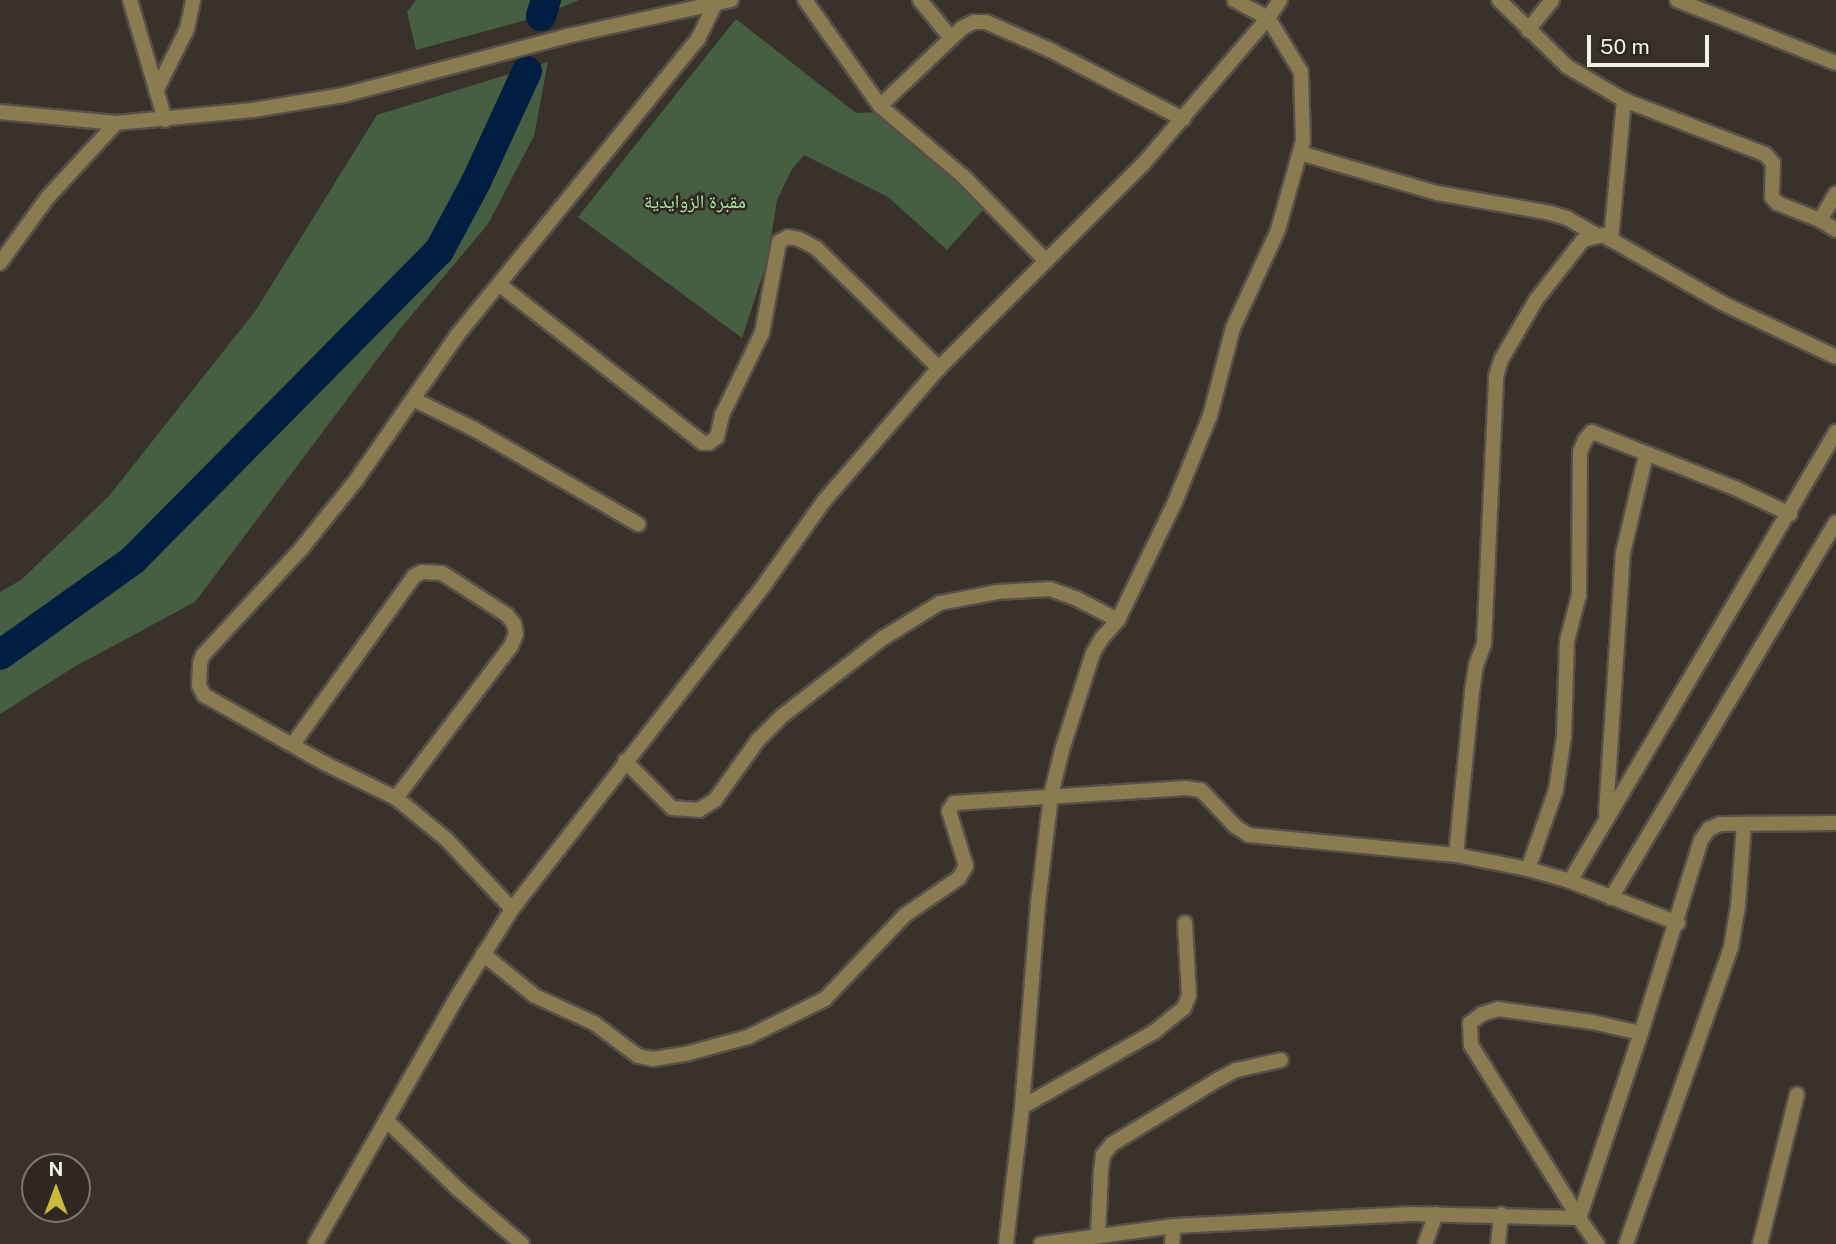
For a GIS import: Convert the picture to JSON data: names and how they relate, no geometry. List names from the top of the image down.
{
  "parks": ["مقبرة الزوايدية"],
  "scale_bar": "50 m",
  "north": "top"
}
